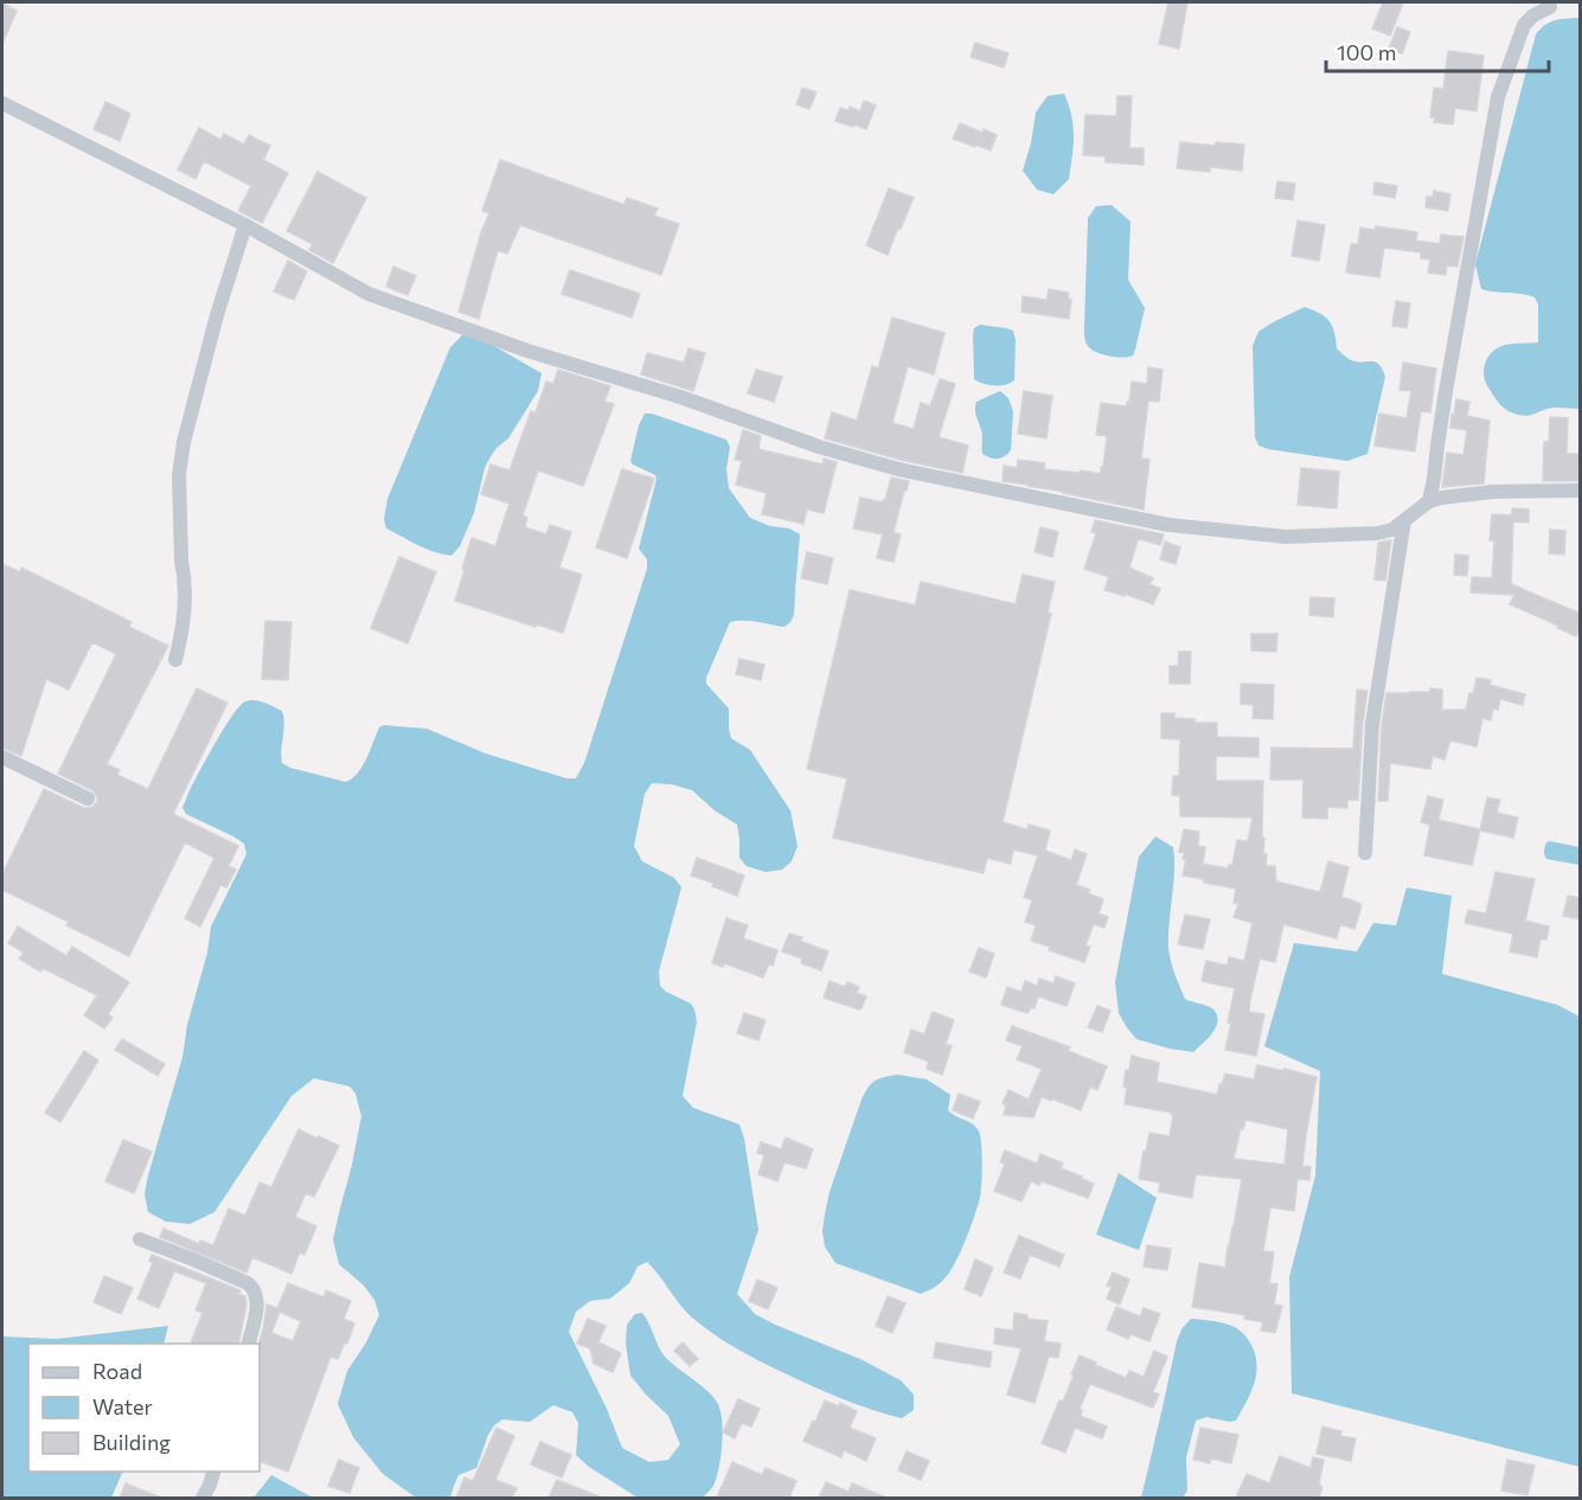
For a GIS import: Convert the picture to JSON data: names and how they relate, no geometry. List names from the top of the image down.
{
  "legend": ["Road", "Water", "Building"],
  "scale_bar": "100 m"
}
